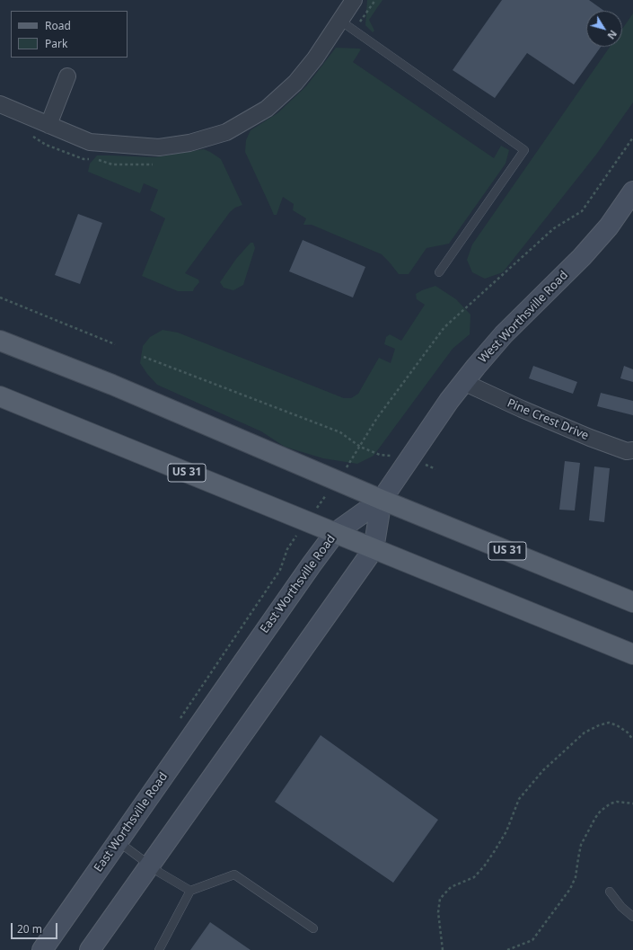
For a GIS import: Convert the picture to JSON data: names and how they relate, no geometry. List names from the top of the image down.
{
  "streets": {
    "main road": ["West Worthsville Road", "US 31", "East Worthsville Road"],
    "street": ["Pine Crest Drive"]
  },
  "crossings": [
    ["West Worthsville Road", "Pine Crest Drive"],
    ["West Worthsville Road", "US 31"],
    ["West Worthsville Road", "East Worthsville Road"],
    ["US 31", "East Worthsville Road"]
  ],
  "legend": ["Road", "Park"],
  "scale_bar": "20 m",
  "north": "bottom right"
}
